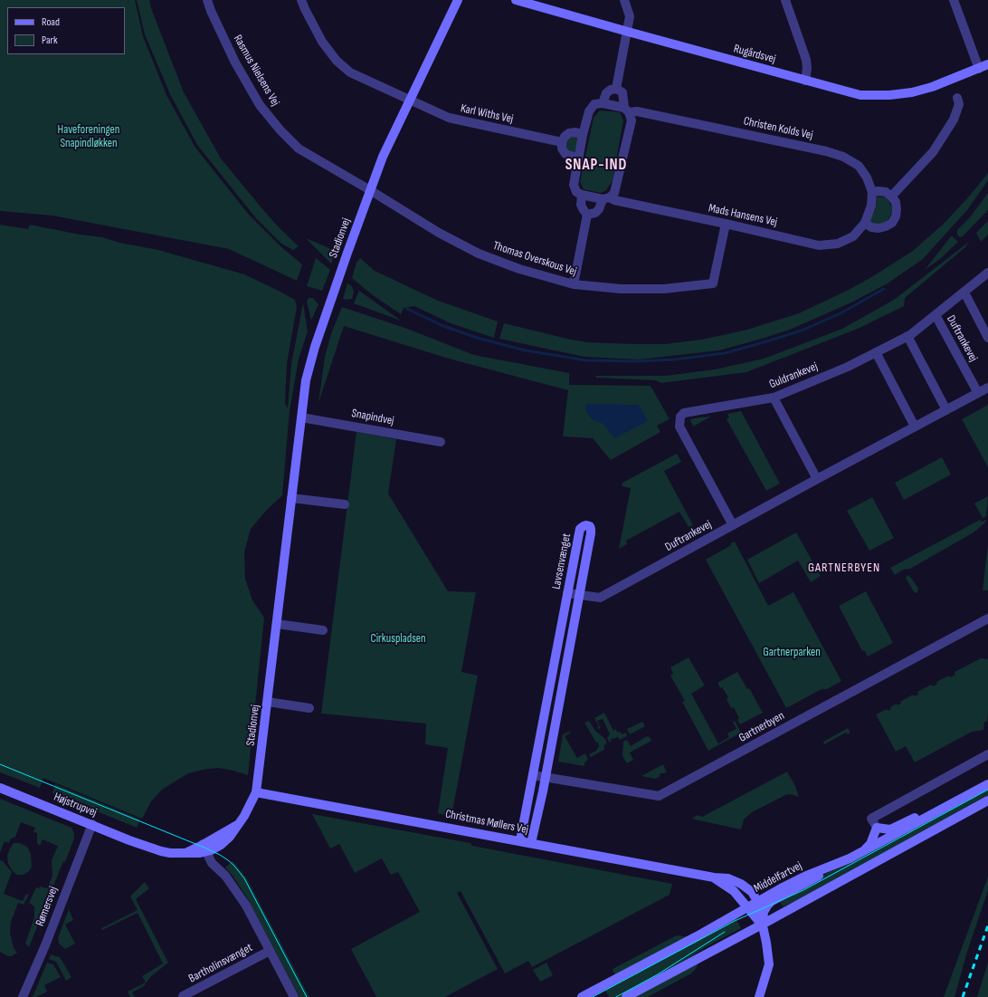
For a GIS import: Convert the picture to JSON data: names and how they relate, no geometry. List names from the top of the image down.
{
  "streets": {
    "street": [
      "Rugårdsvej",
      "Rasmus Nielsens Vej",
      "Karl Withs Vej",
      "Christen Kolds Vej",
      "Mads Hansens Vej",
      "Stadionvej",
      "Thomas Overskous Vej",
      "Duftrankevej",
      "Guldrankevej",
      "Snapindvej",
      "Lavsenvænget",
      "Gartnerbyen",
      "Højstrupvej",
      "Christmas Møllers Vej",
      "Middelfartvej",
      "Rømersvej",
      "Bartholinsvænget"
    ]
  },
  "crossings": [
    ["Rasmus Nielsens Vej", "Stadionvej"],
    ["Rasmus Nielsens Vej", "Thomas Overskous Vej"],
    ["Karl Withs Vej", "Stadionvej"],
    ["Christen Kolds Vej", "Mads Hansens Vej"],
    ["Mads Hansens Vej", "Thomas Overskous Vej"],
    ["Stadionvej", "Thomas Overskous Vej"],
    ["Stadionvej", "Snapindvej"],
    ["Stadionvej", "Højstrupvej"],
    ["Stadionvej", "Christmas Møllers Vej"],
    ["Duftrankevej", "Guldrankevej"],
    ["Duftrankevej", "Lavsenvænget"],
    ["Lavsenvænget", "Gartnerbyen"],
    ["Lavsenvænget", "Christmas Møllers Vej"],
    ["Højstrupvej", "Rømersvej"],
    ["Christmas Møllers Vej", "Middelfartvej"]
  ],
  "districts": ["SNAP-IND", "GARTNERBYEN"],
  "parks": ["Haveforeningen Snapindløkken", "Cirkuspladsen", "Gartnerparken"],
  "legend": ["Road", "Park"]
}
